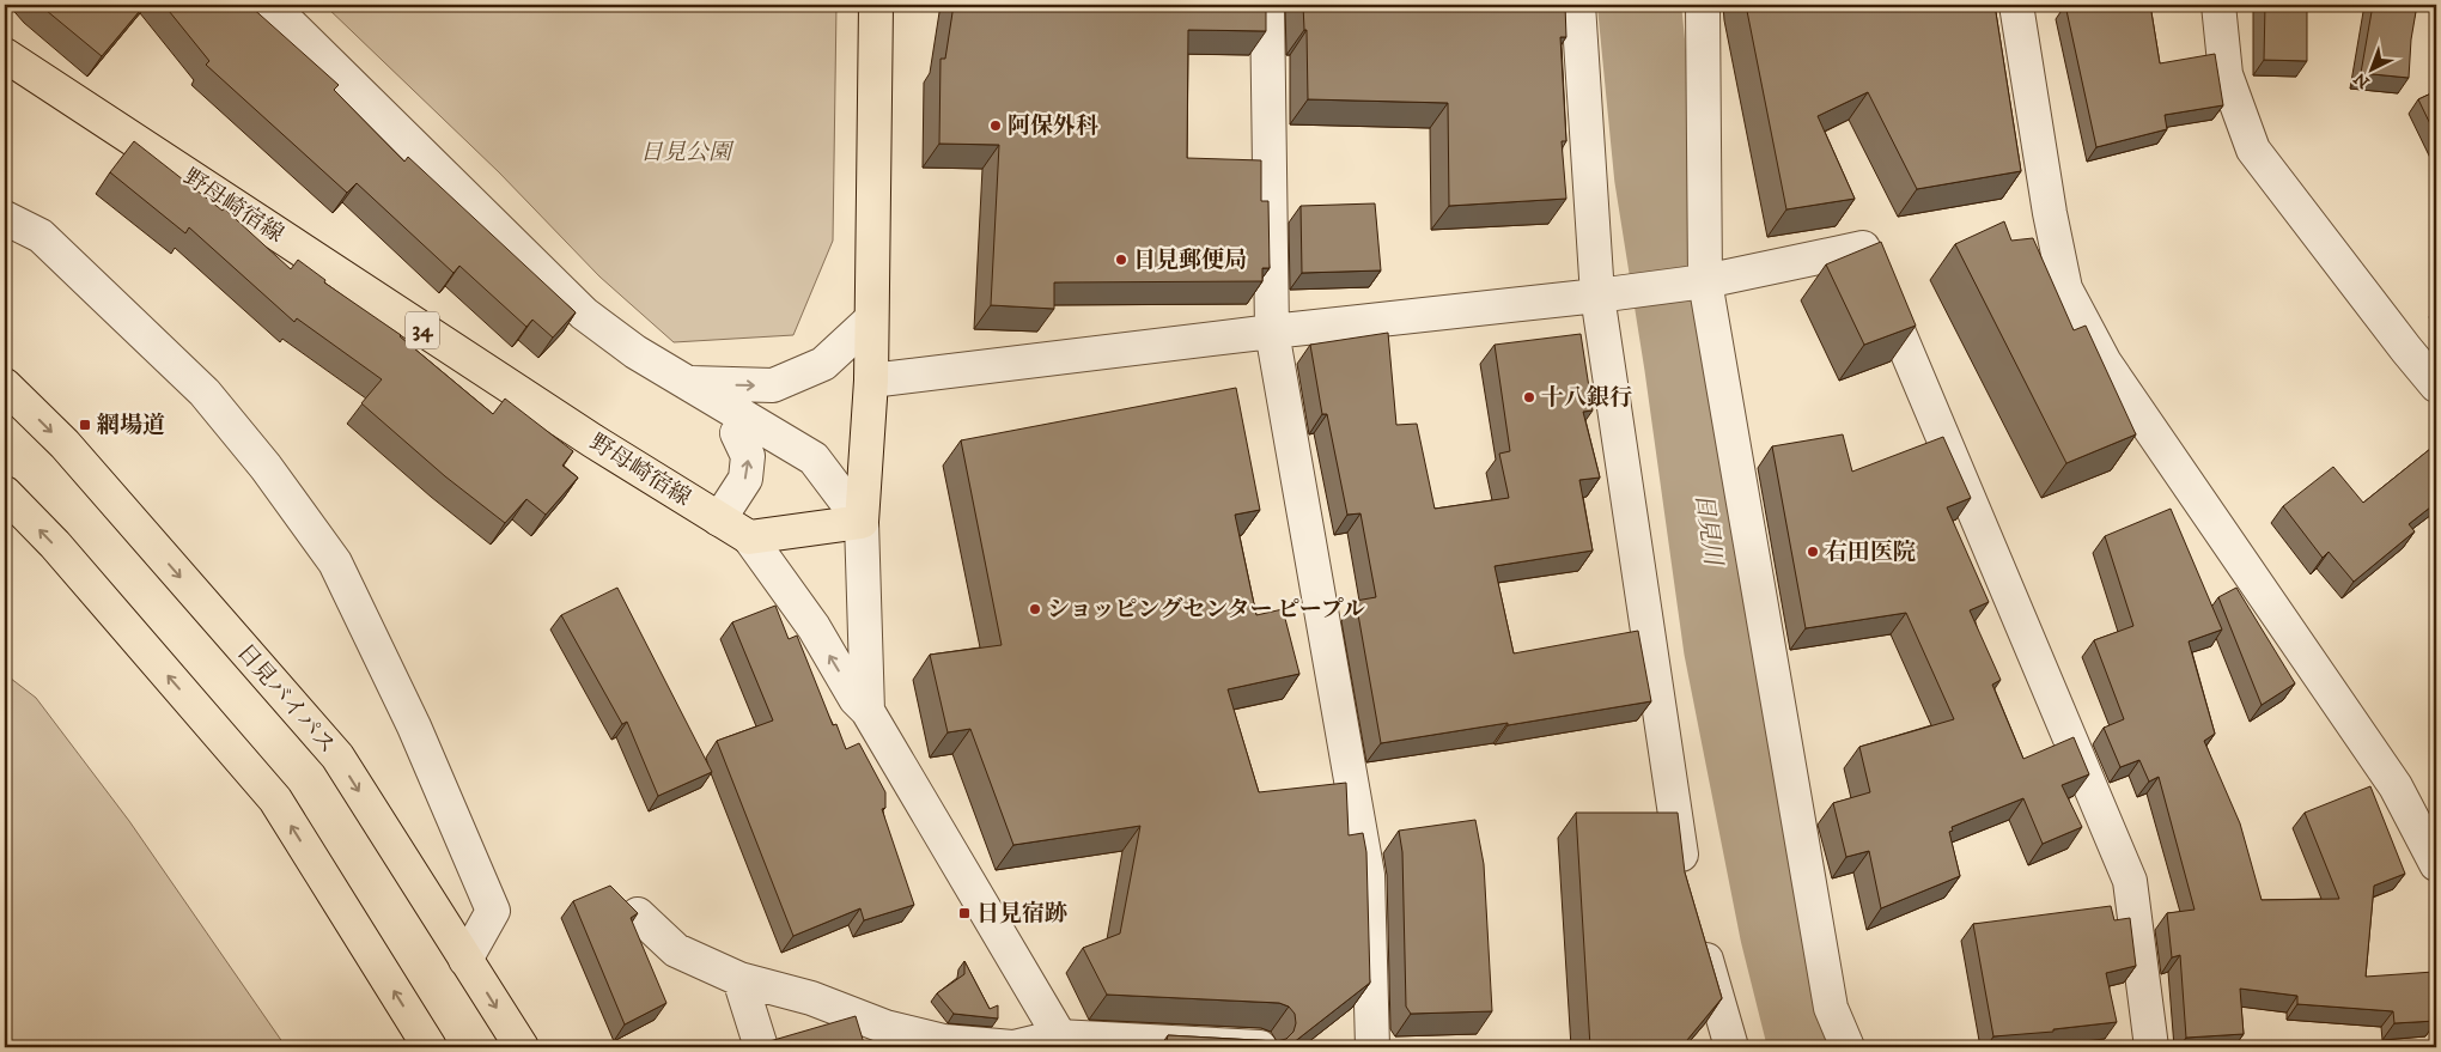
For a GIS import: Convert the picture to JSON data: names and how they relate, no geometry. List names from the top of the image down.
{
  "streets": {
    "main road": ["野母崎宿線", "34", "日見バイパス"]
  },
  "water": ["日見川"],
  "parks": ["日見公園"],
  "places": {
    "other": [
      "阿保外科",
      "日見郵便局",
      "十八銀行",
      "右田医院",
      "ショッピングセンター ピープル"
    ],
    "transit": ["網場道", "日見宿跡"]
  },
  "north": "bottom left"
}
